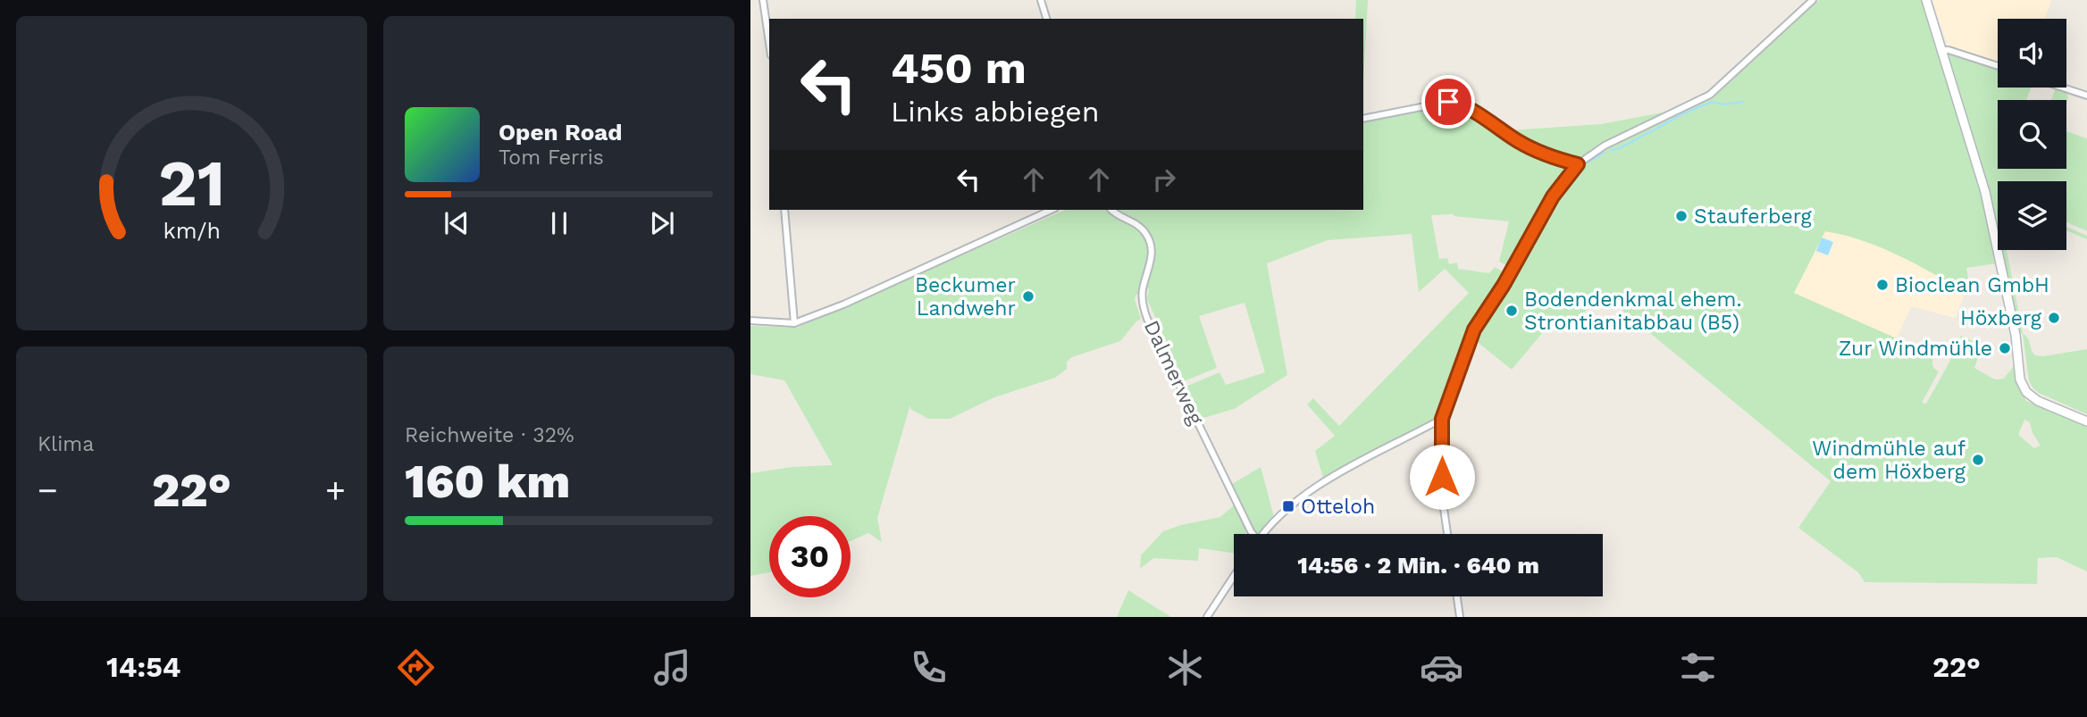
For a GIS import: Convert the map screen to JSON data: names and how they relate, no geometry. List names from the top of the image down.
{
  "streets": {
    "street": ["Dalmerweg"]
  },
  "places": {
    "other": [
      "Stauferberg",
      "Bioclean GmbH",
      "Beckumer Landwehr",
      "Bodendenkmal ehem. Strontianitabbau (B5)",
      "Höxberg",
      "Zur Windmühle",
      "Windmühle auf dem Höxberg"
    ],
    "transit": ["Otteloh"]
  },
  "page": {
    "turn": ["450 m", "Links abbiegen"],
    "song": ["Open Road", "Tom Ferris"],
    "tile": [
      "Klima",
      ["Reichweite · 32%", "160 km"]
    ],
    "heat": ["−", "22°", "+"],
    "limit": "30",
    "trip": "14:56 · 2 Min. · 640 m",
    "tabs": ["14:54", "22°"],
    "gauge": ["21", "km/h"]
  }
}
